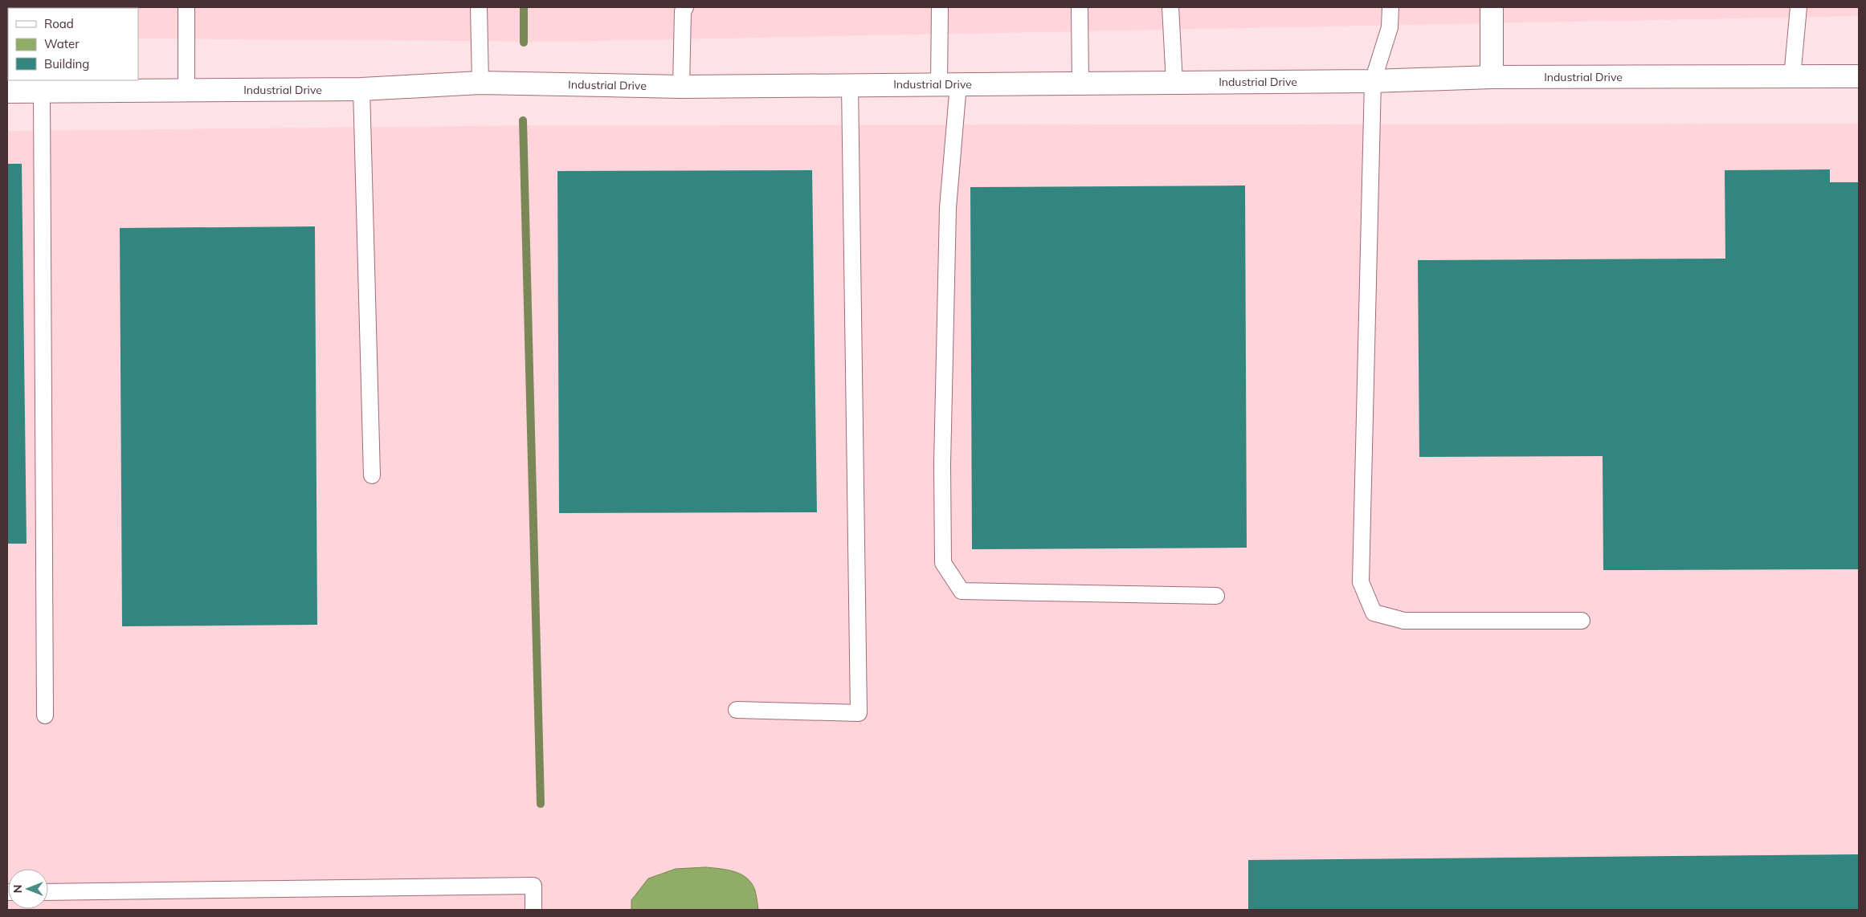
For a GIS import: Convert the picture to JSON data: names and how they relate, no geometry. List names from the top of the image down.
{
  "streets": {
    "street": ["Industrial Drive"]
  },
  "legend": ["Road", "Water", "Building"],
  "north": "left"
}
